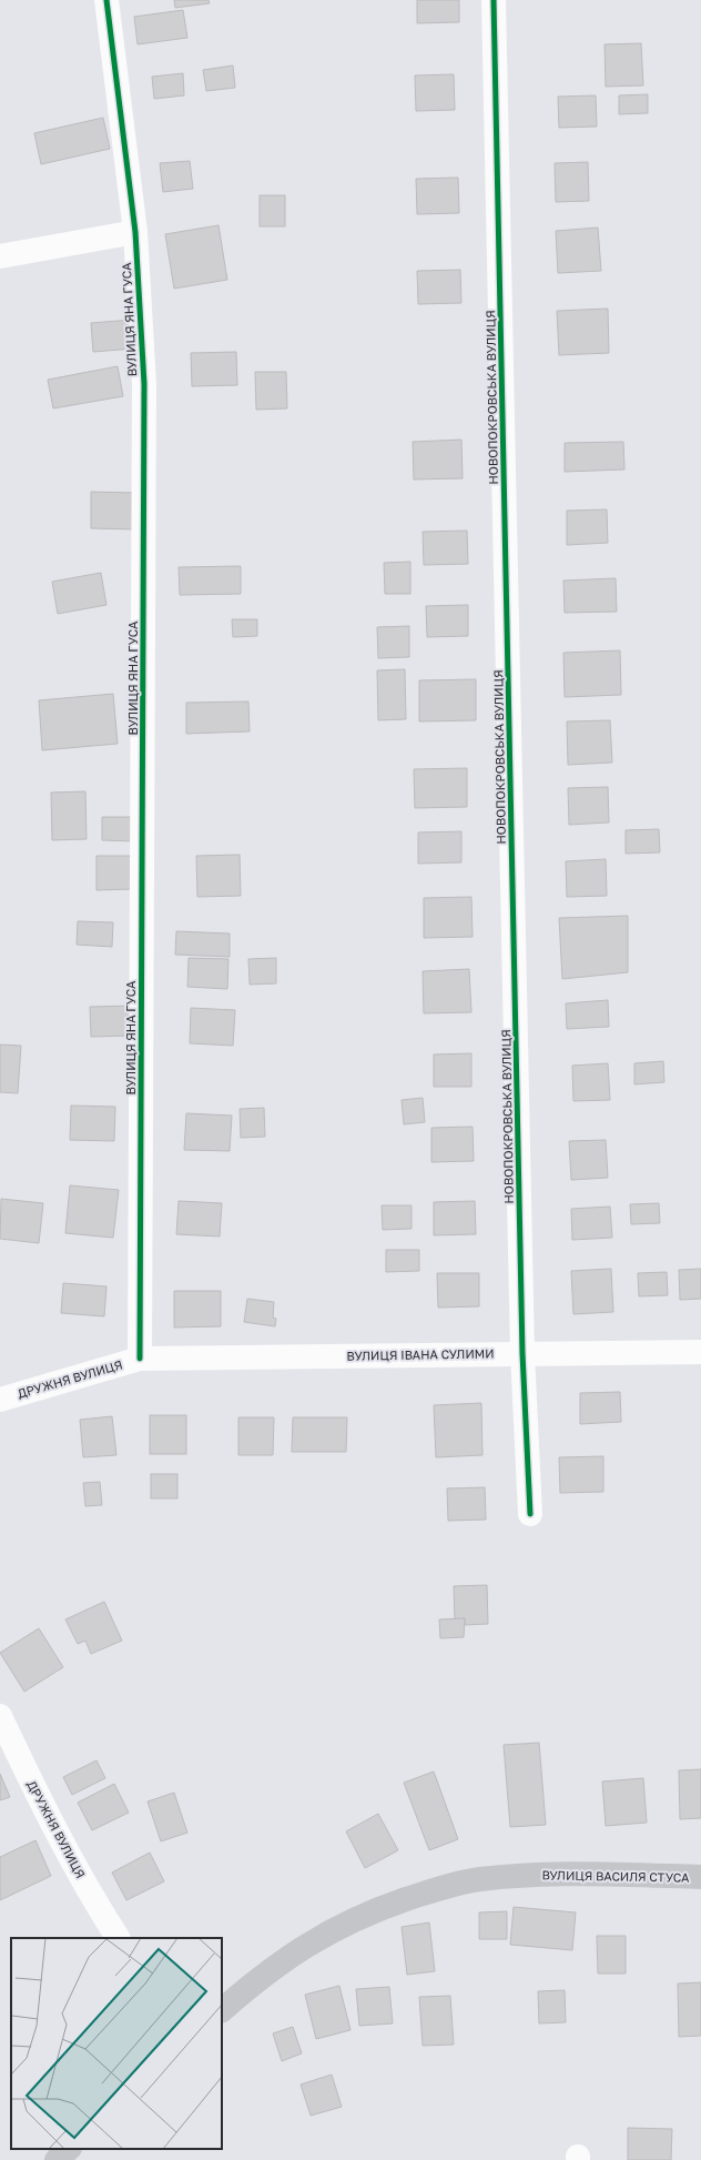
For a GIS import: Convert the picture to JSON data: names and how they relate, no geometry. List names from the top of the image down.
{
  "streets": {
    "main road": ["ВУЛИЦЯ ВАСИЛЯ СТУСА"],
    "street": [
      "ВУЛИЦЯ ЯНА ГУСА",
      "НОВОПОКРОВСЬКА ВУЛИЦЯ",
      "ВУЛИЦЯ ІВАНА СУЛИМИ",
      "ДРУЖНЯ ВУЛИЦЯ"
    ]
  },
  "crossings": [
    ["ВУЛИЦЯ ЯНА ГУСА", "ВУЛИЦЯ ІВАНА СУЛИМИ"],
    ["ВУЛИЦЯ ЯНА ГУСА", "ДРУЖНЯ ВУЛИЦЯ"],
    ["НОВОПОКРОВСЬКА ВУЛИЦЯ", "ВУЛИЦЯ ІВАНА СУЛИМИ"],
    ["ВУЛИЦЯ ІВАНА СУЛИМИ", "ДРУЖНЯ ВУЛИЦЯ"]
  ]
}
